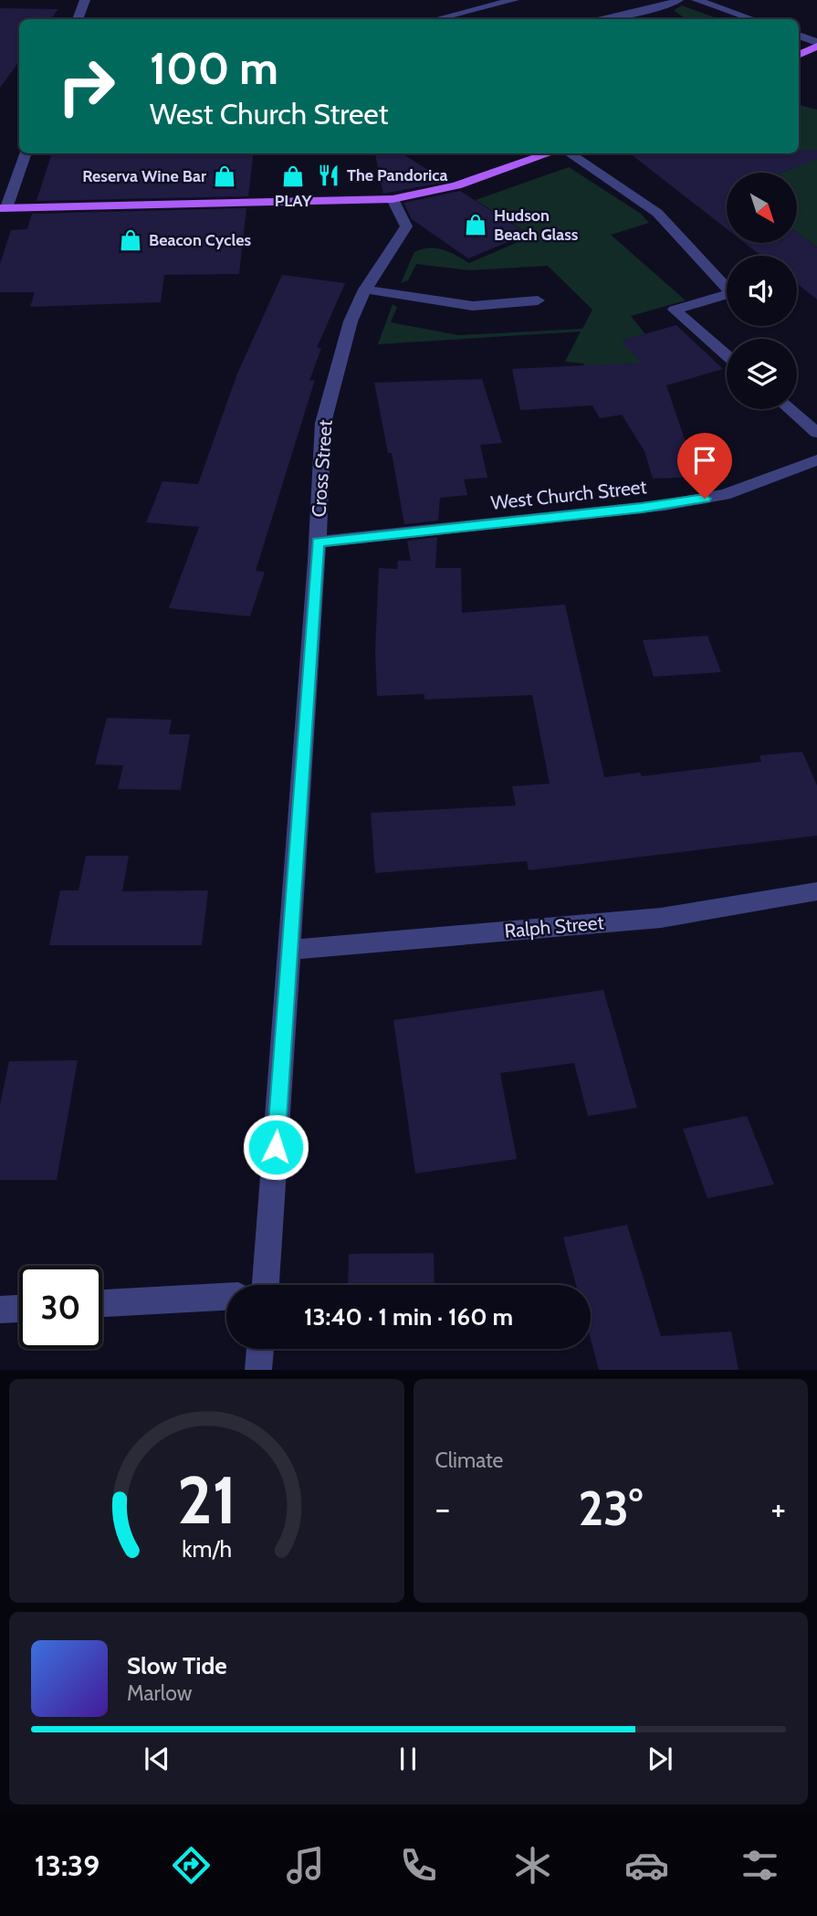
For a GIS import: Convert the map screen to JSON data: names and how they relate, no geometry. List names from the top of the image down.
{
  "streets": {
    "street": ["Cross Street", "West Church Street", "Ralph Street"]
  },
  "crossings": [
    ["Cross Street", "West Church Street"],
    ["Cross Street", "Ralph Street"]
  ],
  "places": {
    "restaurant": ["The Pandorica"],
    "shop": [
      "Reserva Wine Bar",
      "PLAY",
      "Hudson Beach Glass",
      "Beacon Cycles"
    ]
  },
  "north": "bottom right",
  "page": {
    "turn": ["100 m", "West Church Street"],
    "limit": "30",
    "trip": "13:40 · 1 min · 160 m",
    "tile": "Climate",
    "heat": ["−", "23°", "+"],
    "song": ["Slow Tide", "Marlow"],
    "tabs": "13:39",
    "gauge": ["21", "km/h"]
  }
}
